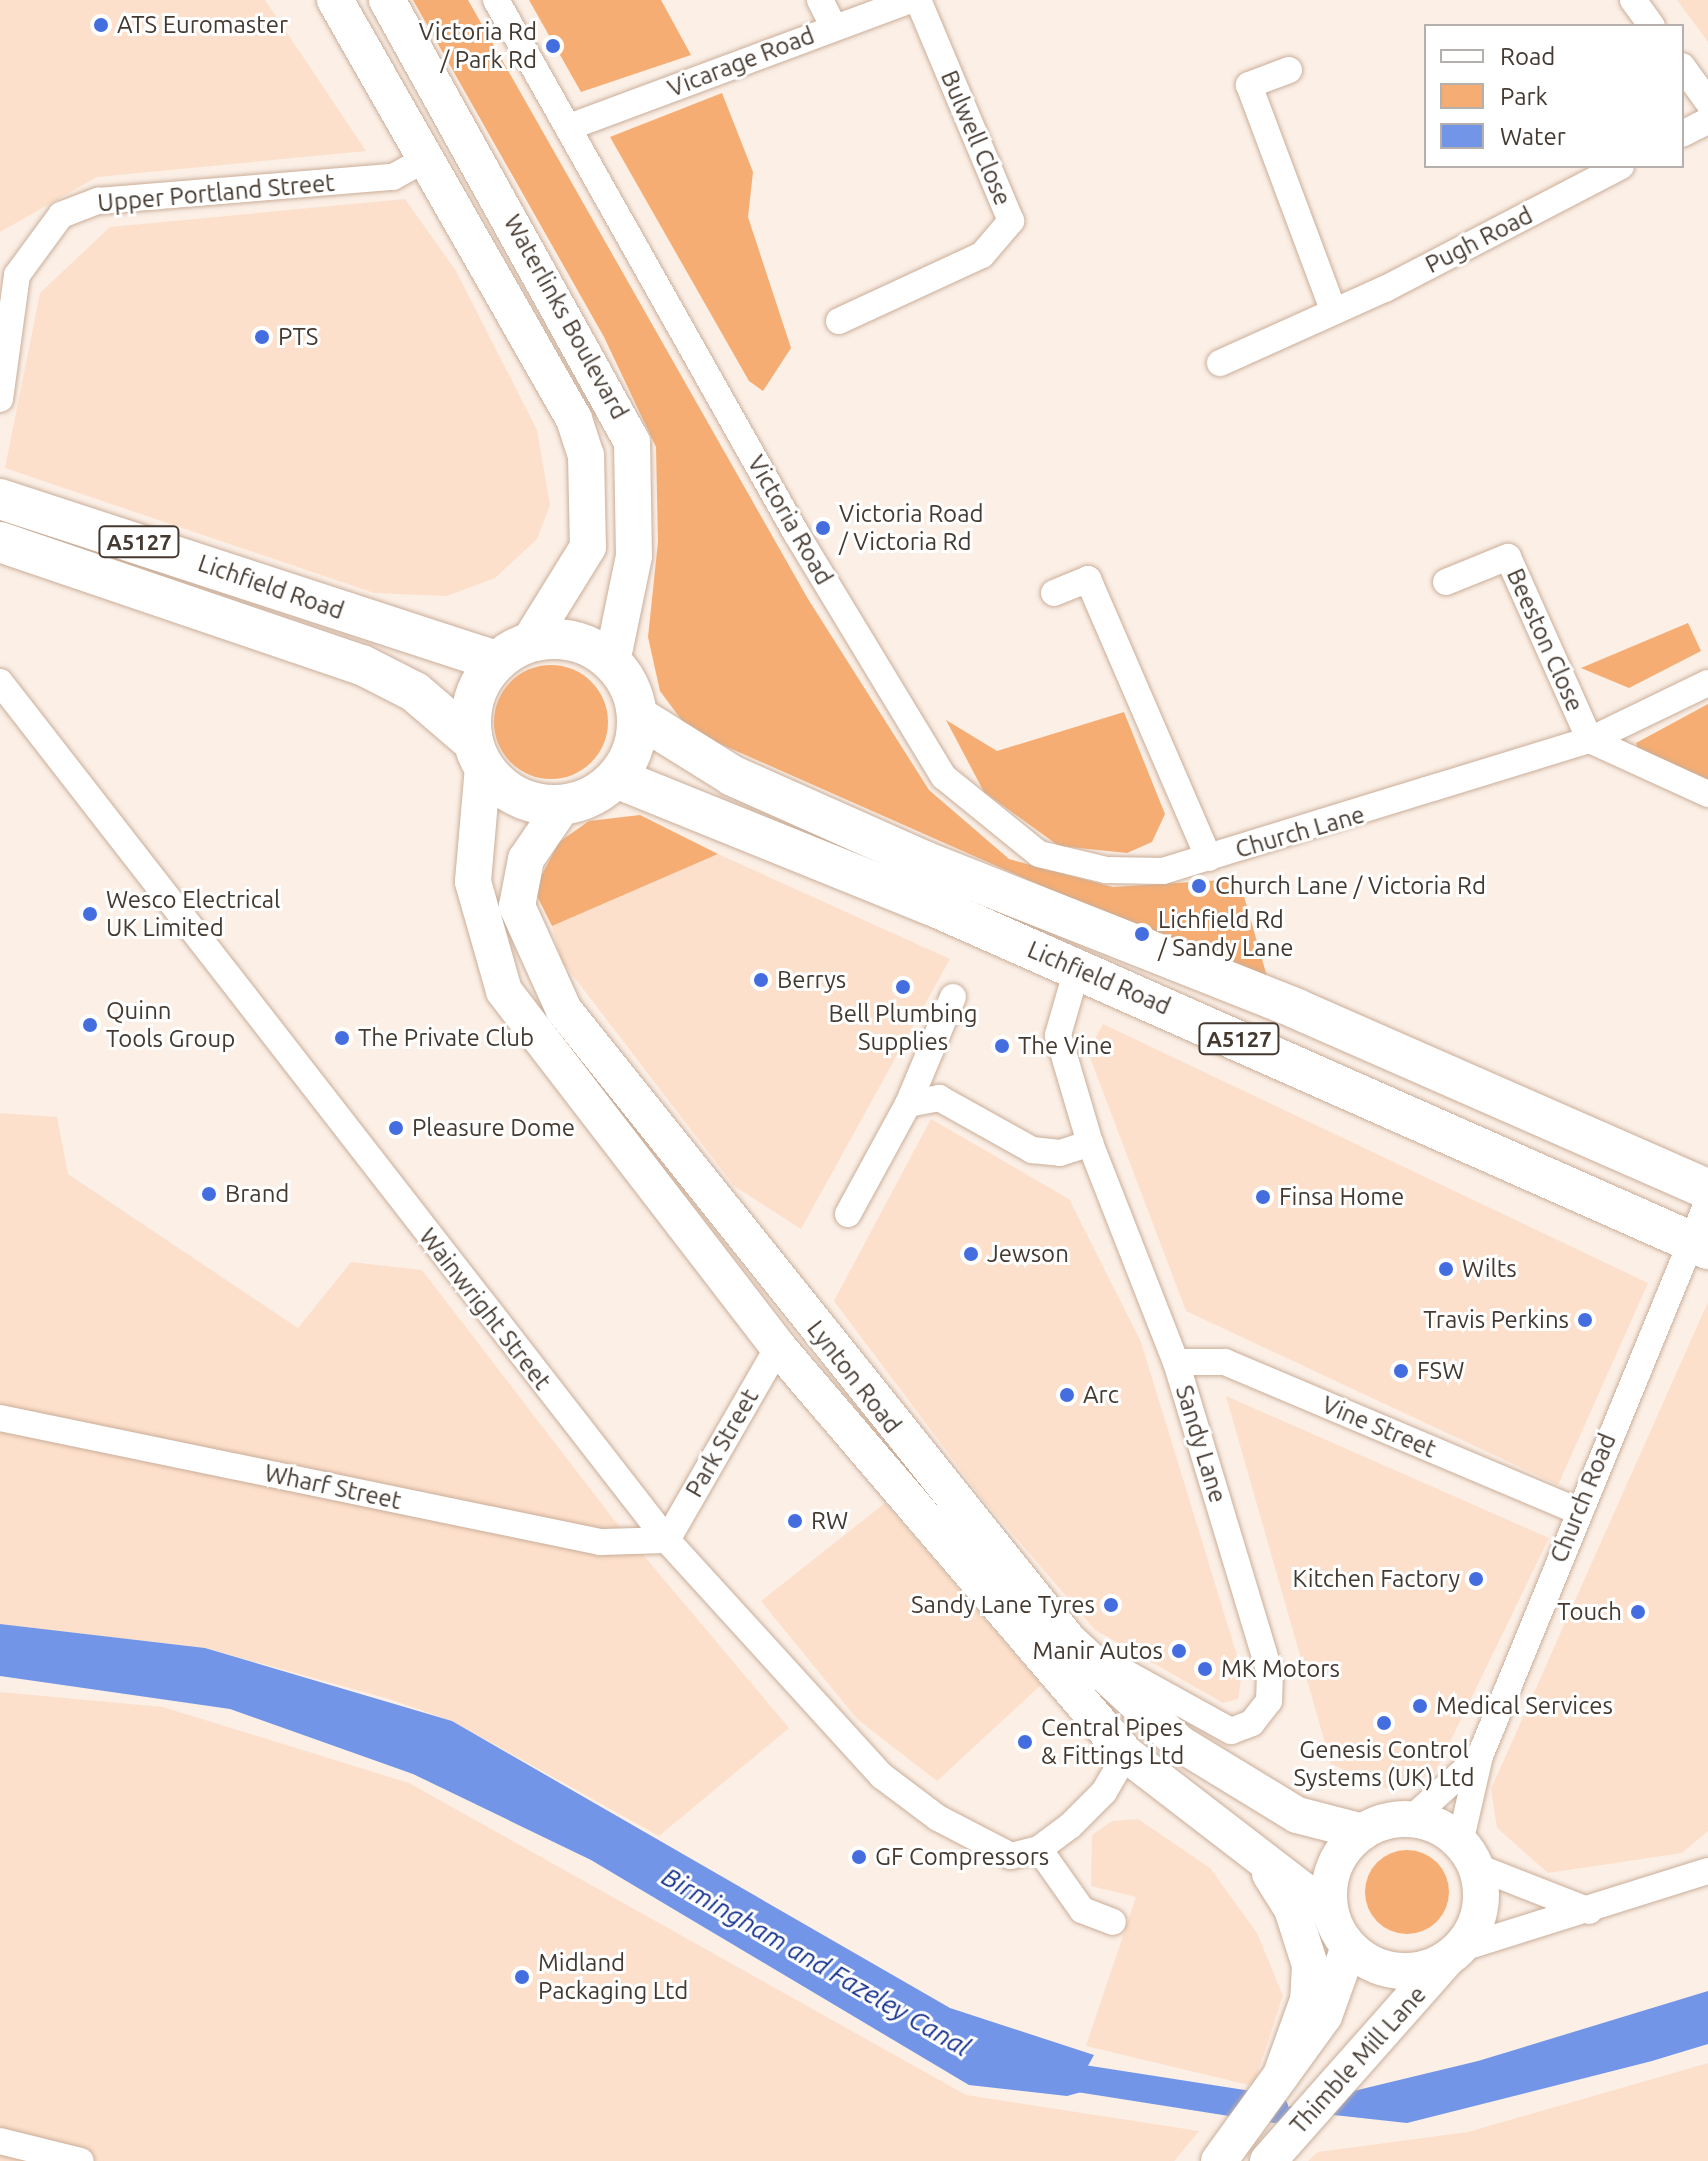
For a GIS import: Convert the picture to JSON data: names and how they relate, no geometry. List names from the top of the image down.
{
  "streets": {
    "main road": [
      "Waterlinks Boulevard",
      "A5127",
      "Lichfield Road",
      "Lynton Road",
      "Thimble Mill Lane"
    ],
    "street": [
      "Vicarage Road",
      "Bulwell Close",
      "Upper Portland Street",
      "Pugh Road",
      "Victoria Road",
      "Beeston Close",
      "Church Lane",
      "Wainwright Street",
      "Vine Street",
      "Park Street",
      "Sandy Lane",
      "Wharf Street",
      "Church Road"
    ]
  },
  "crossings": [
    ["Vicarage Road", "Victoria Road"],
    ["Upper Portland Street", "Waterlinks Boulevard"],
    ["Waterlinks Boulevard", "Lichfield Road"],
    ["Waterlinks Boulevard", "Lynton Road"],
    ["Victoria Road", "Church Lane"],
    ["Lichfield Road", "Lynton Road"],
    ["Lichfield Road", "Sandy Lane"],
    ["Lichfield Road", "Church Road"],
    ["Beeston Close", "Church Lane"],
    ["Wainwright Street", "Park Street"],
    ["Wainwright Street", "Wharf Street"],
    ["Lynton Road", "Park Street"],
    ["Lynton Road", "Sandy Lane"],
    ["Lynton Road", "Church Road"],
    ["Lynton Road", "Thimble Mill Lane"],
    ["Vine Street", "Sandy Lane"],
    ["Vine Street", "Church Road"],
    ["Park Street", "Wharf Street"],
    ["Church Road", "Thimble Mill Lane"]
  ],
  "water": ["Birmingham and Fazeley Canal"],
  "places": [
    "ATS Euromaster",
    "Victoria Rd / Park Rd",
    "PTS",
    "Victoria Road / Victoria Rd",
    "Church Lane / Victoria Rd",
    "Wesco Electrical UK Limited",
    "Lichfield Rd / Sandy Lane",
    "Berrys",
    "Bell Plumbing Supplies",
    "Quinn Tools Group",
    "The Private Club",
    "The Vine",
    "Pleasure Dome",
    "Brand",
    "Finsa Home",
    "Jewson",
    "Wilts",
    "Travis Perkins",
    "FSW",
    "Arc",
    "RW",
    "Kitchen Factory",
    "Sandy Lane Tyres",
    "Touch",
    "Manir Autos",
    "MK Motors",
    "Medical Services",
    "Genesis Control Systems (UK) Ltd",
    "Central Pipes & Fittings Ltd",
    "GF Compressors",
    "Midland Packaging Ltd"
  ],
  "legend": ["Road", "Park", "Water"]
}
